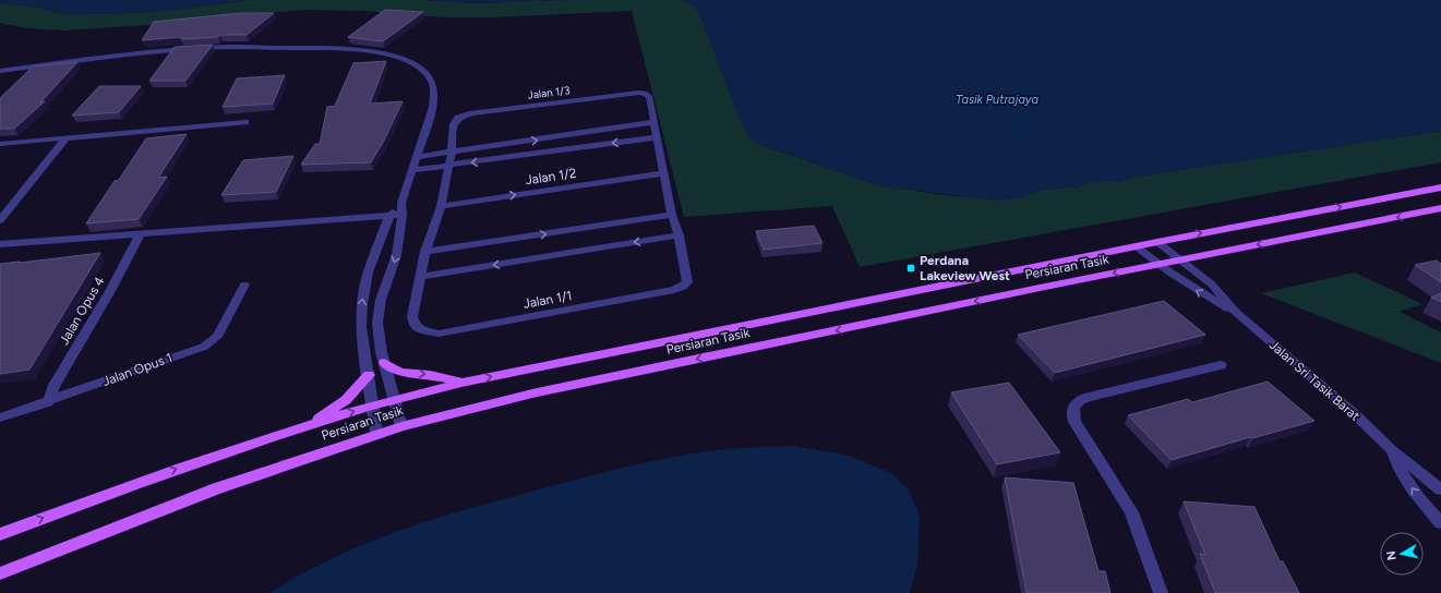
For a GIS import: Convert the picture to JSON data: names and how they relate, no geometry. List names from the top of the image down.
{
  "streets": {
    "main road": ["Persiaran Tasik"],
    "street": [
      "Jalan 1/3",
      "Jalan 1/2",
      "Jalan 1/1",
      "Jalan Opus 4",
      "Jalan Opus 1",
      "Jalan Sri Tasik Barat"
    ]
  },
  "crossings": [
    ["Persiaran Tasik", "Jalan Sri Tasik Barat"],
    ["Jalan Opus 4", "Jalan Opus 1"]
  ],
  "water": ["Tasik Putrajaya"],
  "places": {
    "transit": ["Perdana Lakeview West"]
  },
  "north": "left"
}
